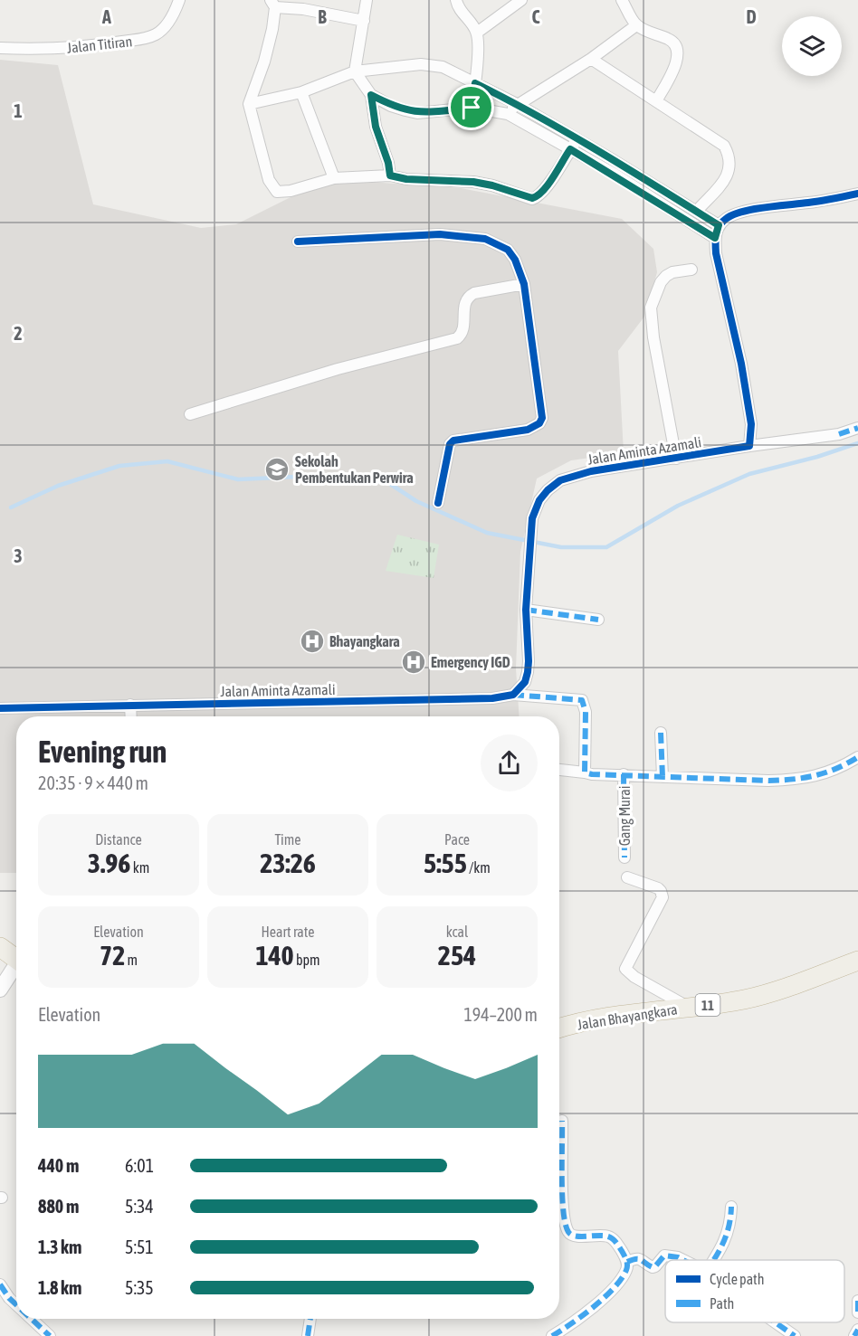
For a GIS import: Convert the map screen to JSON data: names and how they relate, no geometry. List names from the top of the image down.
{
  "streets": {
    "highway": ["11", "Jalan Bhayangkara"],
    "street": ["Jalan Titiran", "Jalan Aminta Azamali", "Gang Murai"]
  },
  "places": {
    "school or university": ["Sekolah Pembentukan Perwira"],
    "hospital": ["Bhayangkara", "Emergency IGD"]
  },
  "legend": ["Cycle path", "Path"],
  "page": {
    "heading": ["Evening run", "20:35 · 9 × 440 m"],
    "stats": [
      ["Distance", "3.96 km"],
      ["Time", "23:26"],
      ["Pace", "5:55 /km"],
      ["Elevation", "72 m"],
      ["Heart rate", "140 bpm"],
      ["kcal", "254"]
    ],
    "chart": ["Elevation", "194–200 m"],
    "list": [
      {
        "name": "440 m",
        "note": "6:01"
      },
      {
        "name": "880 m",
        "note": "5:34"
      },
      {
        "name": "1.3 km",
        "note": "5:51"
      },
      {
        "name": "1.8 km",
        "note": "5:35"
      }
    ]
  },
  "grid": {
    "columns": [
      "A",
      "B",
      "C",
      "D"
    ],
    "rows": ["1", "2", "3"]
  }
}
